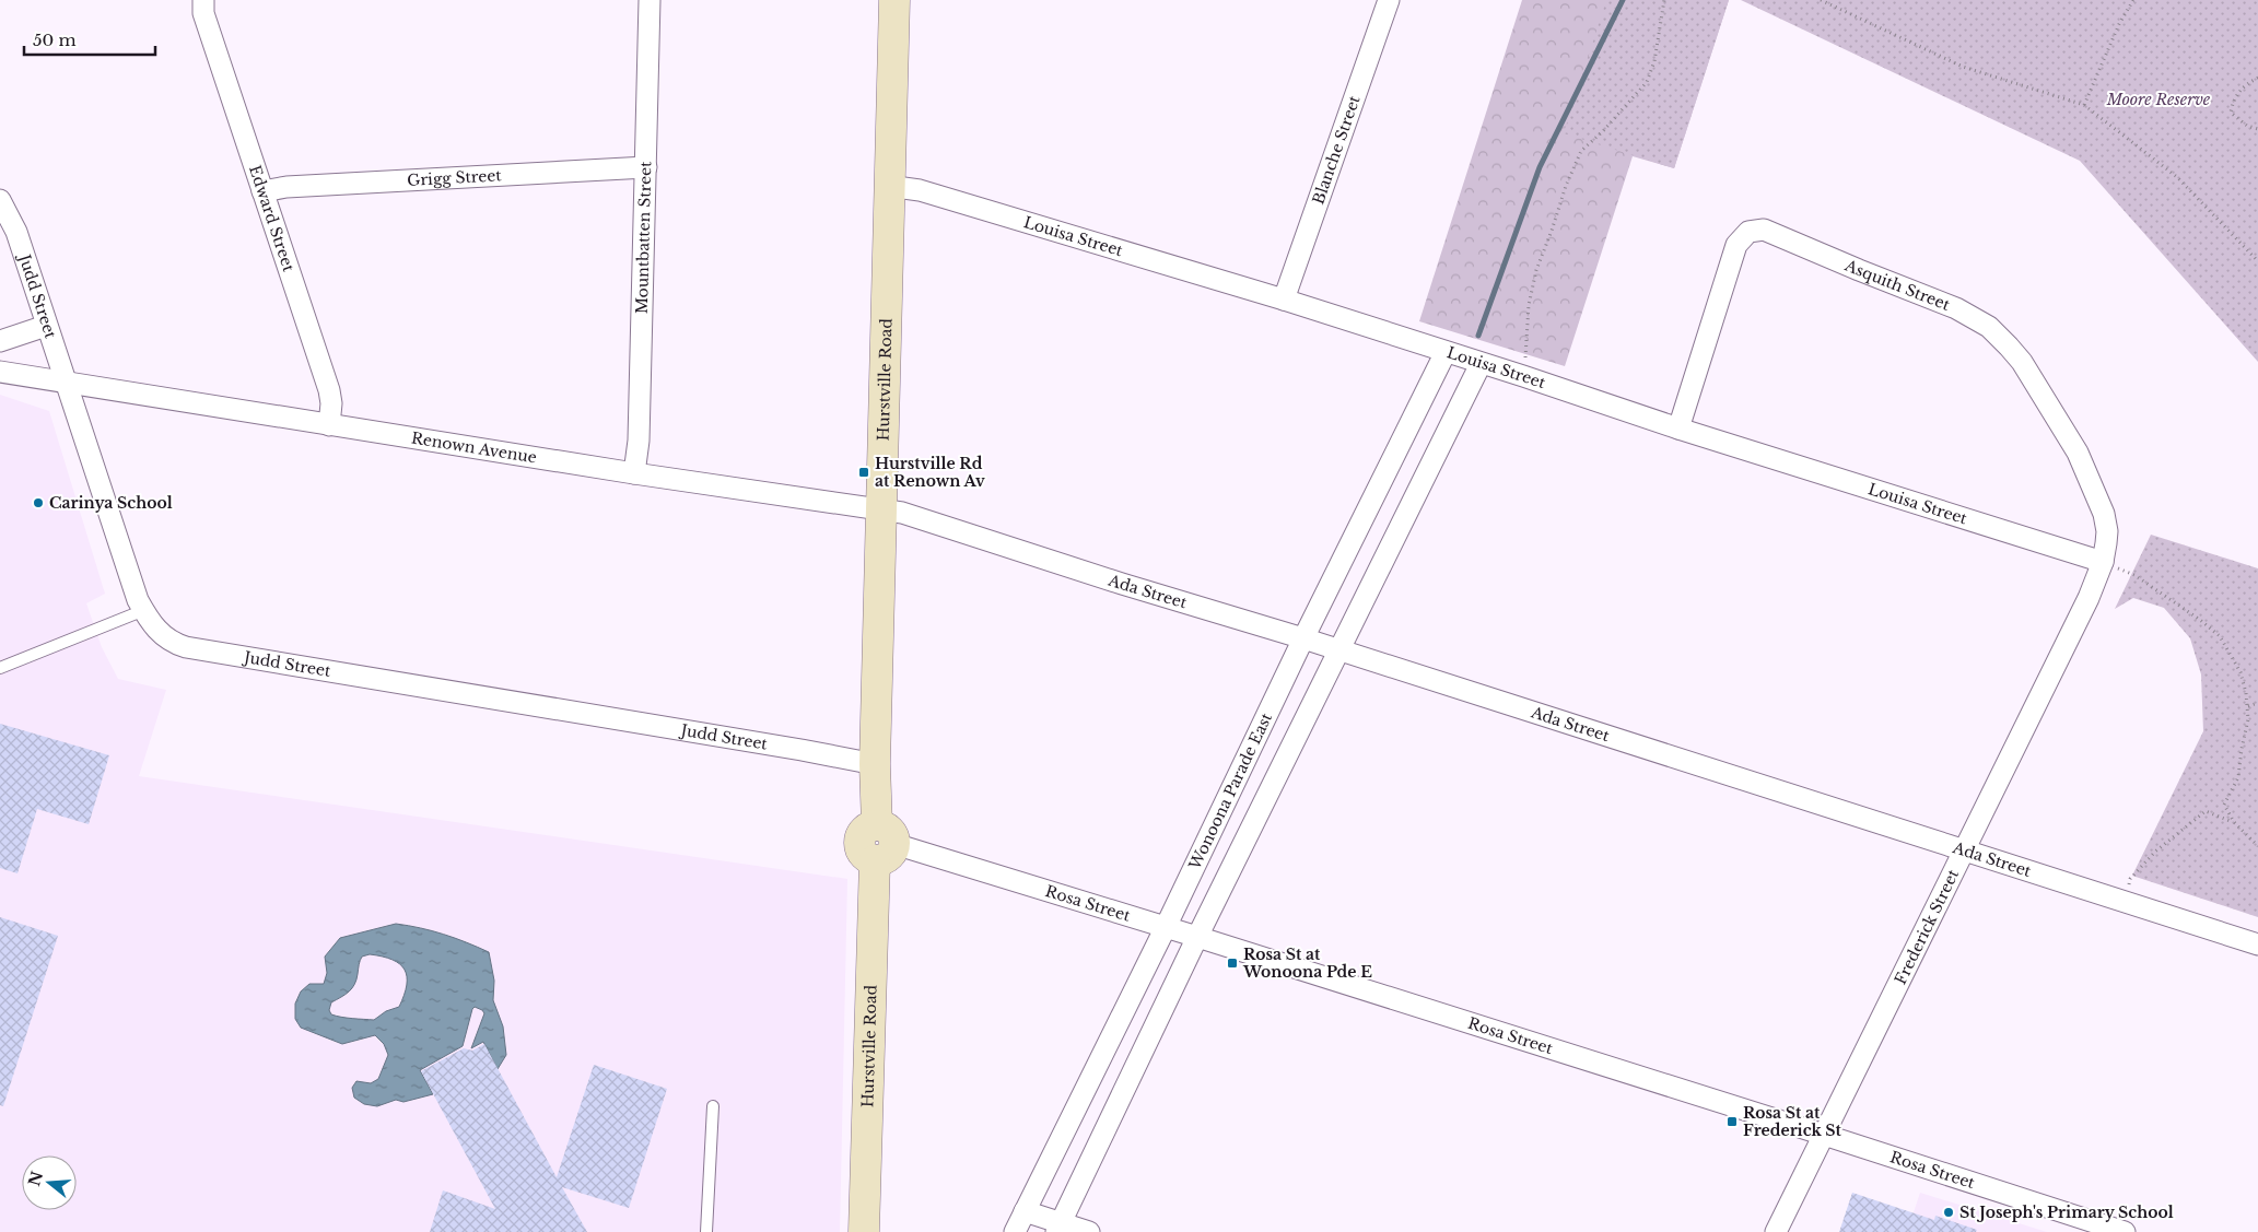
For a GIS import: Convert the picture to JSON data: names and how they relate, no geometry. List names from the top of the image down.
{
  "streets": {
    "main road": ["Hurstville Road"],
    "street": [
      "Blanche Street",
      "Grigg Street",
      "Edward Street",
      "Mountbatten Street",
      "Louisa Street",
      "Asquith Street",
      "Judd Street",
      "Renown Avenue",
      "Ada Street",
      "Wonoona Parade East",
      "Rosa Street",
      "Frederick Street"
    ]
  },
  "crossings": [
    ["Blanche Street", "Louisa Street"],
    ["Grigg Street", "Edward Street"],
    ["Grigg Street", "Mountbatten Street"],
    ["Edward Street", "Renown Avenue"],
    ["Mountbatten Street", "Renown Avenue"],
    ["Louisa Street", "Asquith Street"],
    ["Louisa Street", "Hurstville Road"],
    ["Louisa Street", "Wonoona Parade East"],
    ["Louisa Street", "Frederick Street"],
    ["Asquith Street", "Frederick Street"],
    ["Judd Street", "Hurstville Road"],
    ["Judd Street", "Renown Avenue"],
    ["Hurstville Road", "Renown Avenue"],
    ["Hurstville Road", "Ada Street"],
    ["Hurstville Road", "Rosa Street"],
    ["Renown Avenue", "Ada Street"],
    ["Ada Street", "Wonoona Parade East"],
    ["Ada Street", "Frederick Street"],
    ["Wonoona Parade East", "Rosa Street"],
    ["Rosa Street", "Frederick Street"]
  ],
  "parks": ["Moore Reserve"],
  "places": {
    "transit": ["Hurstville Rd at Renown Av", "Rosa St at Wonoona Pde E", "Rosa St at Frederick St"],
    "other": ["Carinya School", "St Joseph's Primary School"]
  },
  "scale_bar": "50 m",
  "north": "left"
}
